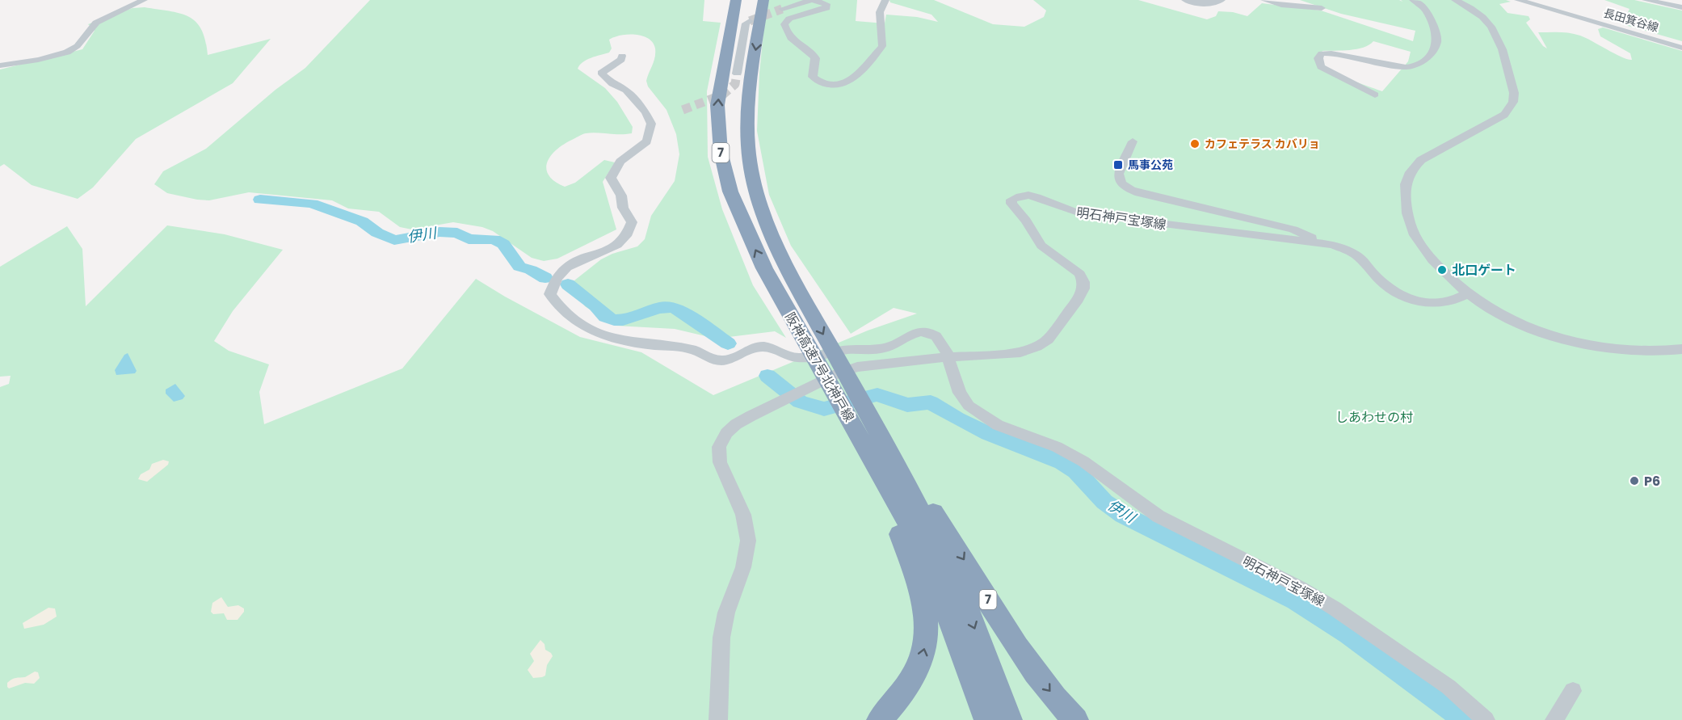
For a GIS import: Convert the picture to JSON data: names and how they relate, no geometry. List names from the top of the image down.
{
  "streets": {
    "highway": ["7", "阪神高速7号北神戸線"],
    "street": ["長田箕谷線", "明石神戸宝塚線"]
  },
  "crossings": [
    ["7", "阪神高速7号北神戸線"]
  ],
  "water": ["伊川"],
  "parks": ["しあわせの村"],
  "places": {
    "other": ["カフェテラス カバリョ", "北口ゲート", "P6"],
    "transit": ["馬事公苑"]
  }
}
